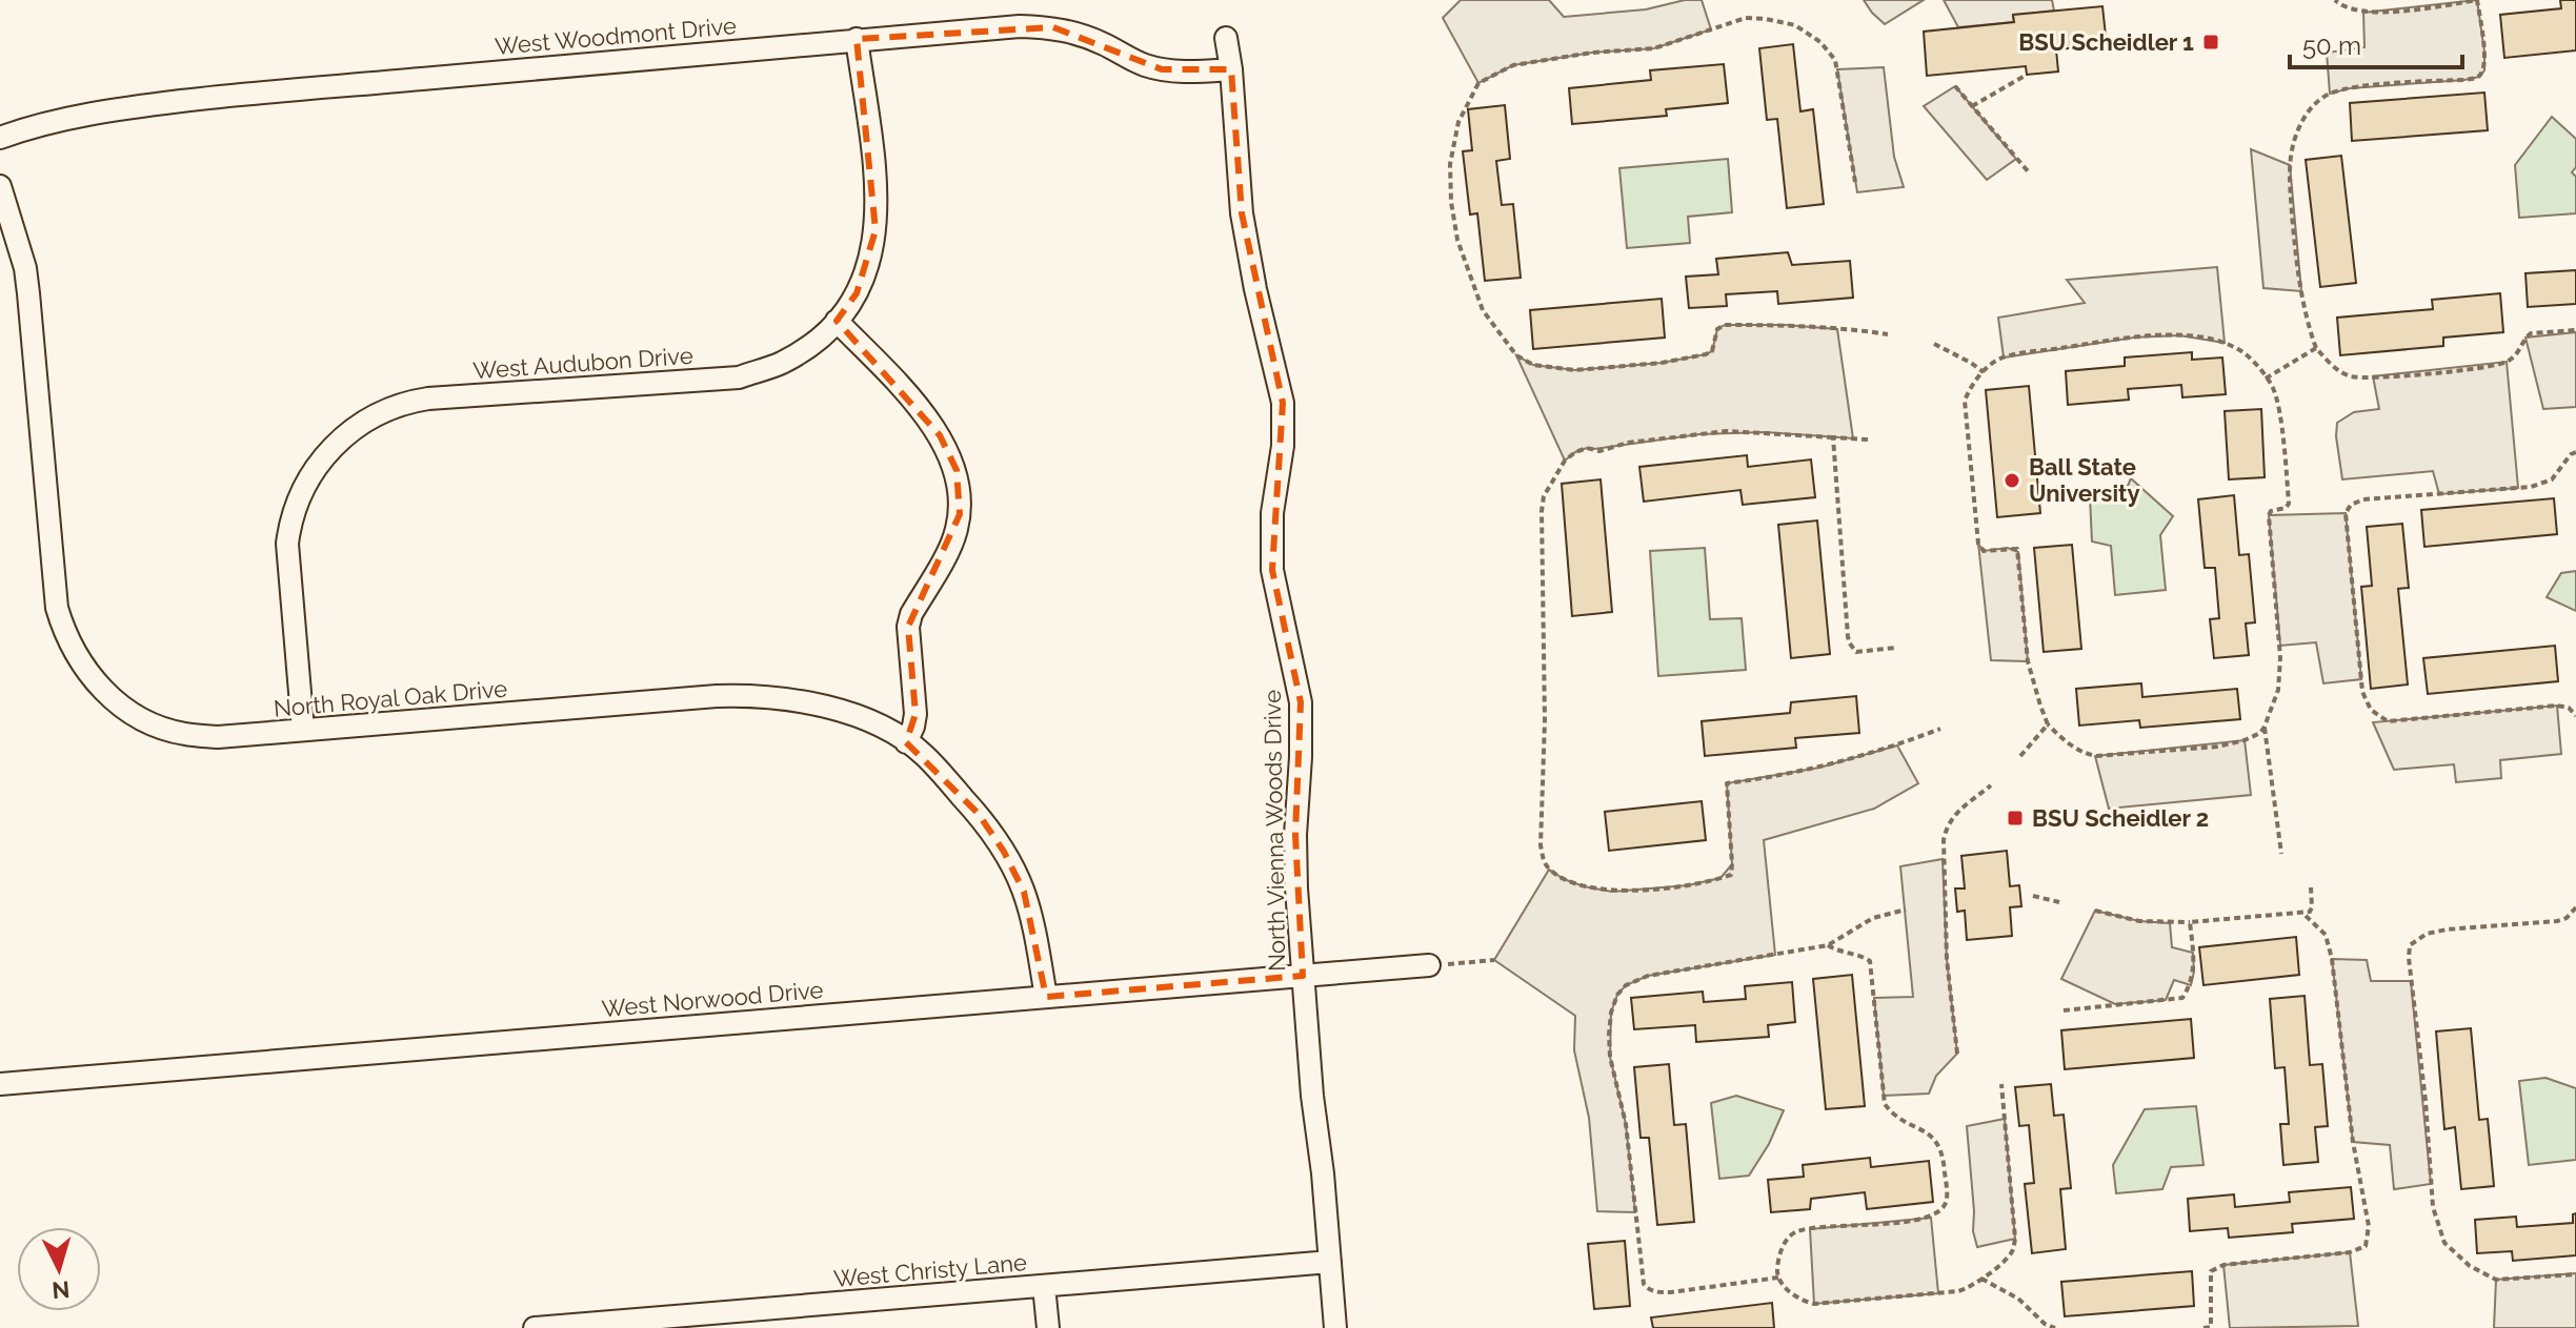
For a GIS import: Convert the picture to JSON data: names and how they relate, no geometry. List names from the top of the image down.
{
  "streets": {
    "street": [
      "West Woodmont Drive",
      "West Audubon Drive",
      "North Royal Oak Drive",
      "North Vienna Woods Drive",
      "West Norwood Drive",
      "West Christy Lane"
    ]
  },
  "crossings": [
    ["West Woodmont Drive", "West Audubon Drive"],
    ["West Woodmont Drive", "North Vienna Woods Drive"],
    ["West Audubon Drive", "North Royal Oak Drive"],
    ["North Royal Oak Drive", "West Norwood Drive"],
    ["North Vienna Woods Drive", "West Norwood Drive"],
    ["North Vienna Woods Drive", "West Christy Lane"]
  ],
  "places": {
    "transit": ["BSU Scheidler 1", "BSU Scheidler 2"],
    "other": ["Ball State University"]
  },
  "scale_bar": "50 m",
  "north": "bottom"
}
